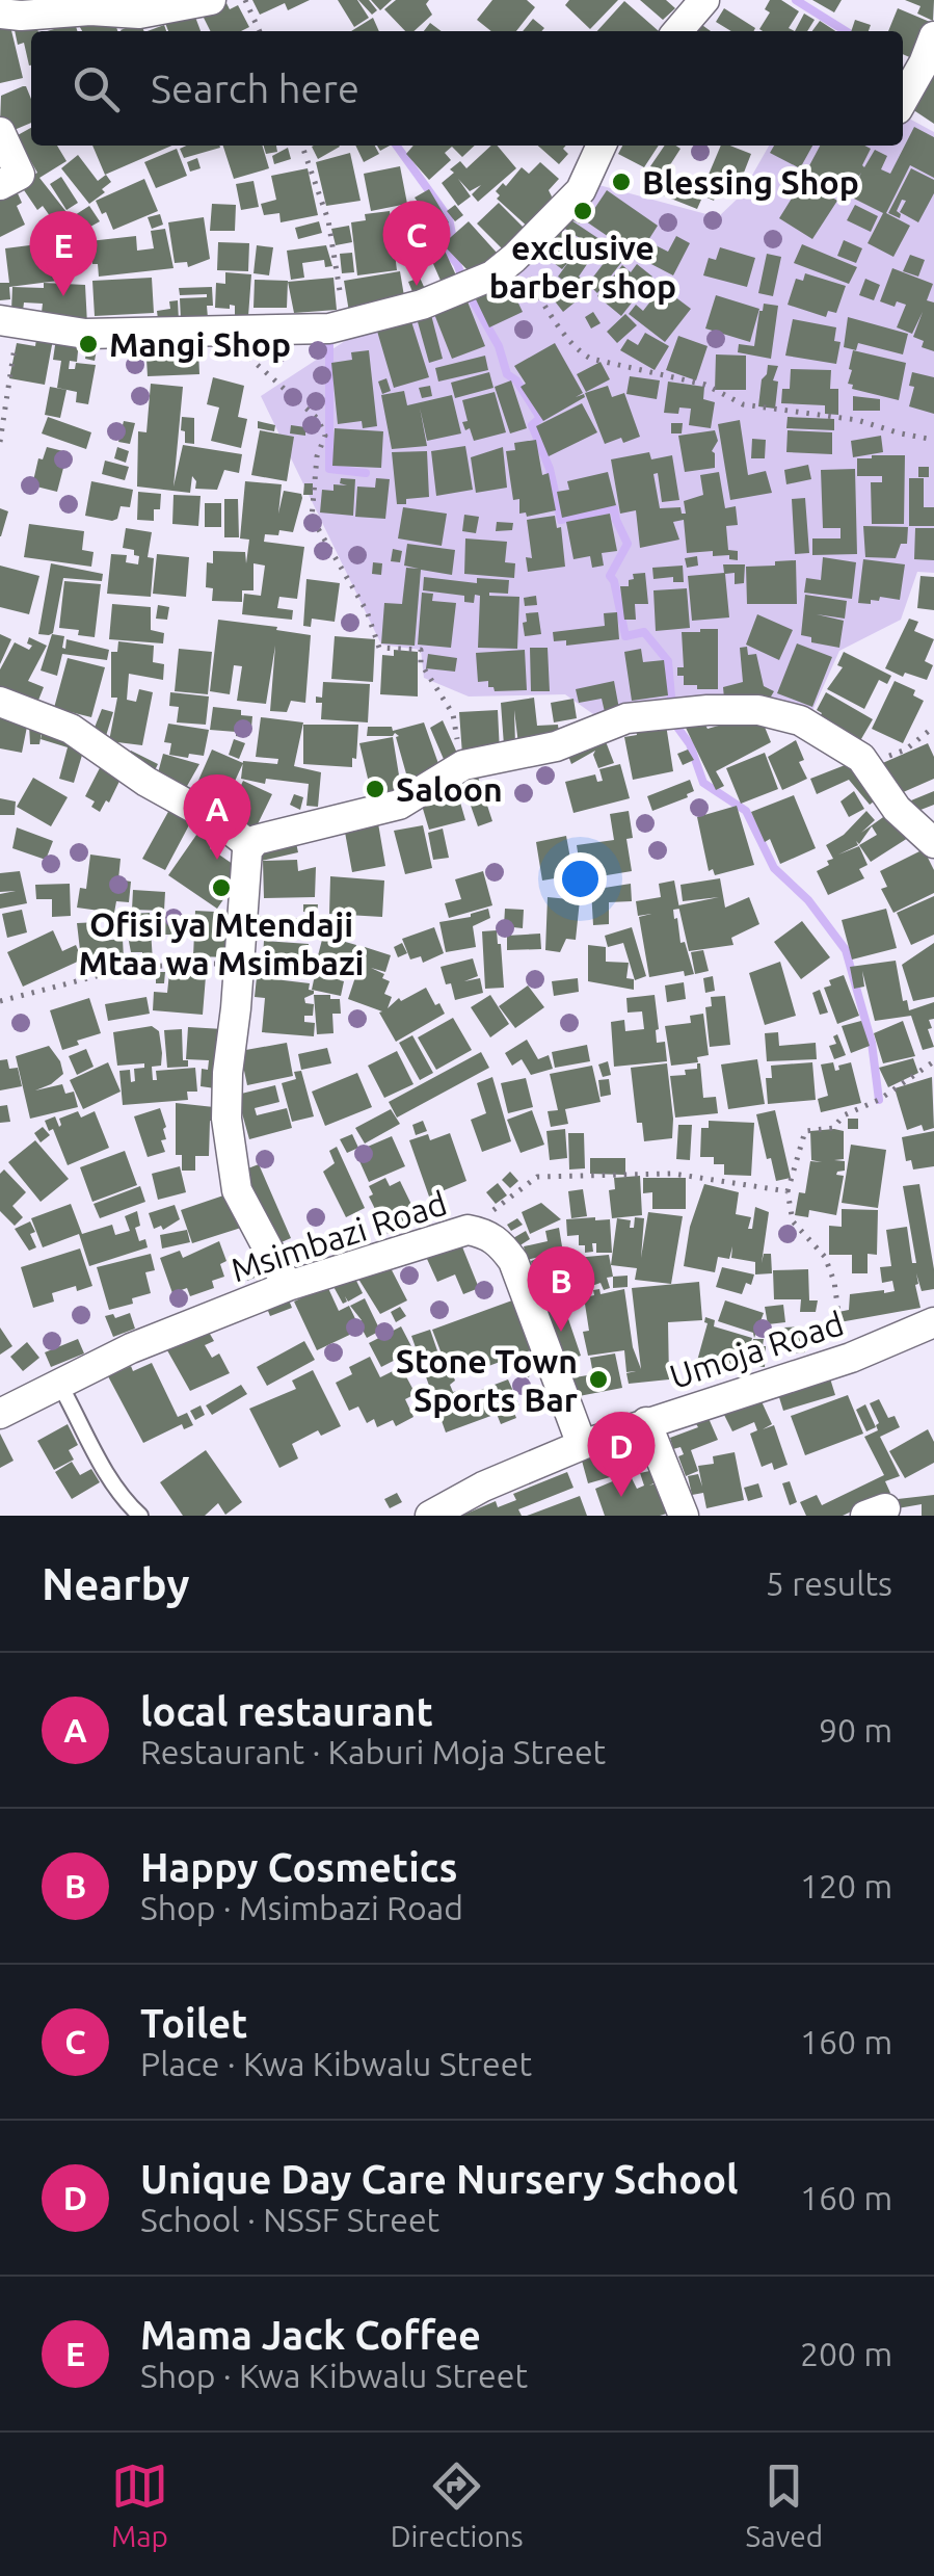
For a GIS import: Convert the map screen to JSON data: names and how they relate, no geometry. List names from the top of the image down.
{
  "streets": {
    "street": ["Msimbazi Road", "Umoja Road"]
  },
  "crossings": [
    ["Msimbazi Road", "Umoja Road"]
  ],
  "places": [
    "Blessing Shop",
    "exclusive barber shop",
    "Mangi Shop",
    "Saloon",
    "Ofisi ya Mtendaji Mtaa wa Msimbazi",
    "Stone Town Sports Bar"
  ],
  "page": {
    "search": "Search here",
    "pins": [
      "C",
      "E",
      "A",
      "B",
      "D"
    ],
    "heading": ["Nearby", "5 results"],
    "list": [
      {
        "mark": "A",
        "name": "local restaurant",
        "note": "Restaurant · Kaburi Moja Street",
        "value": "90 m"
      },
      {
        "mark": "B",
        "name": "Happy Cosmetics",
        "note": "Shop · Msimbazi Road",
        "value": "120 m"
      },
      {
        "mark": "C",
        "name": "Toilet",
        "note": "Place · Kwa Kibwalu Street",
        "value": "160 m"
      },
      {
        "mark": "D",
        "name": "Unique Day Care Nursery School",
        "note": "School · NSSF Street",
        "value": "160 m"
      },
      {
        "mark": "E",
        "name": "Mama Jack Coffee",
        "note": "Shop · Kwa Kibwalu Street",
        "value": "200 m"
      }
    ],
    "nav": ["Map", "Directions", "Saved"]
  }
}
